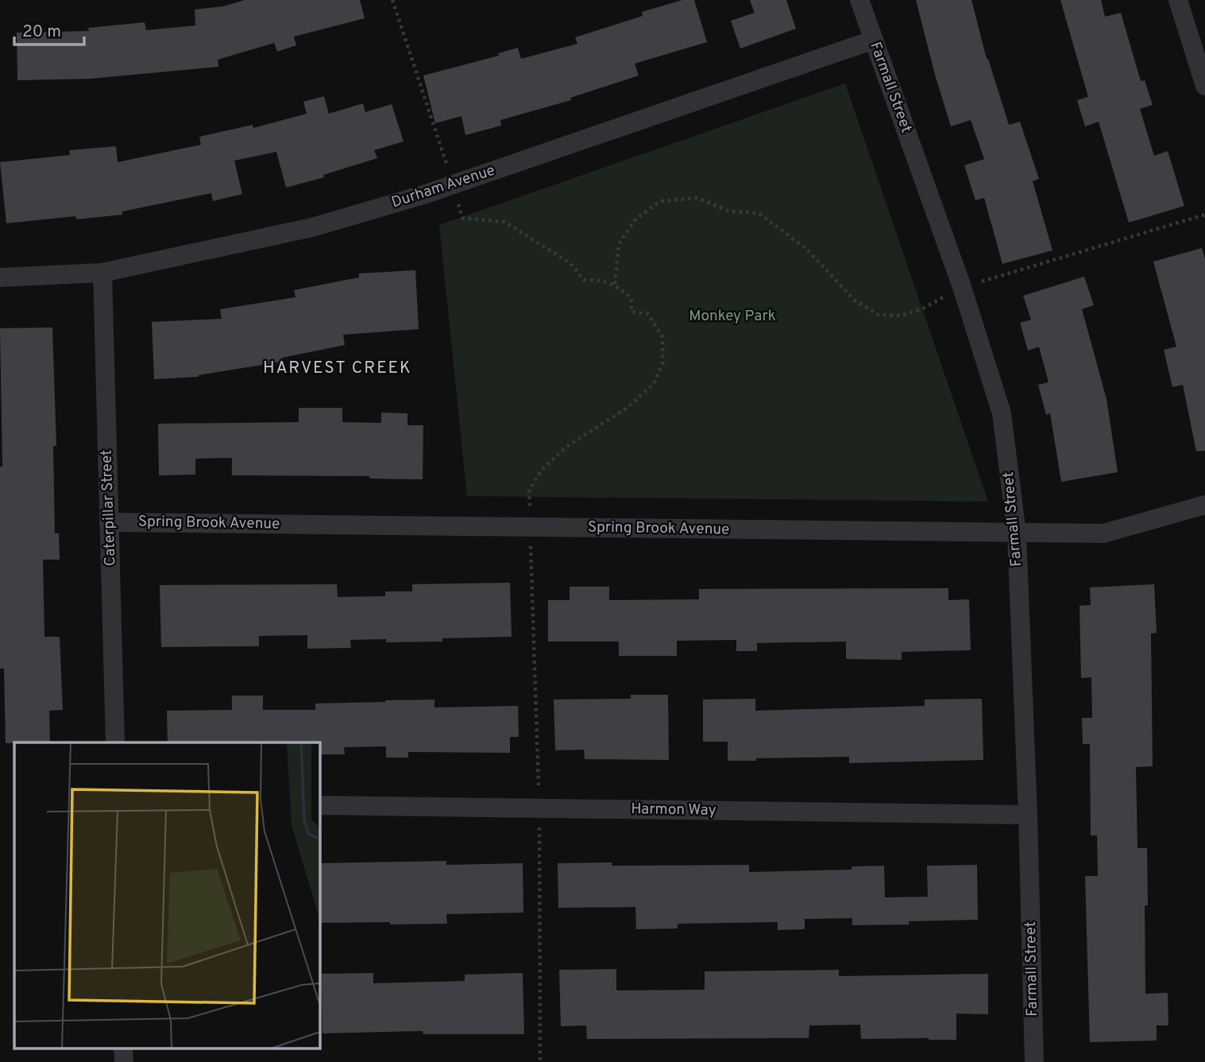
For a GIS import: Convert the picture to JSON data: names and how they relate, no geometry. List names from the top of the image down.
{
  "streets": {
    "street": [
      "Farmall Street",
      "Durham Avenue",
      "Caterpillar Street",
      "Spring Brook Avenue",
      "Harmon Way"
    ]
  },
  "crossings": [
    ["Farmall Street", "Durham Avenue"],
    ["Farmall Street", "Spring Brook Avenue"],
    ["Farmall Street", "Harmon Way"],
    ["Durham Avenue", "Caterpillar Street"],
    ["Caterpillar Street", "Spring Brook Avenue"]
  ],
  "districts": ["HARVEST CREEK"],
  "parks": ["Monkey Park"],
  "scale_bar": "20 m"
}
